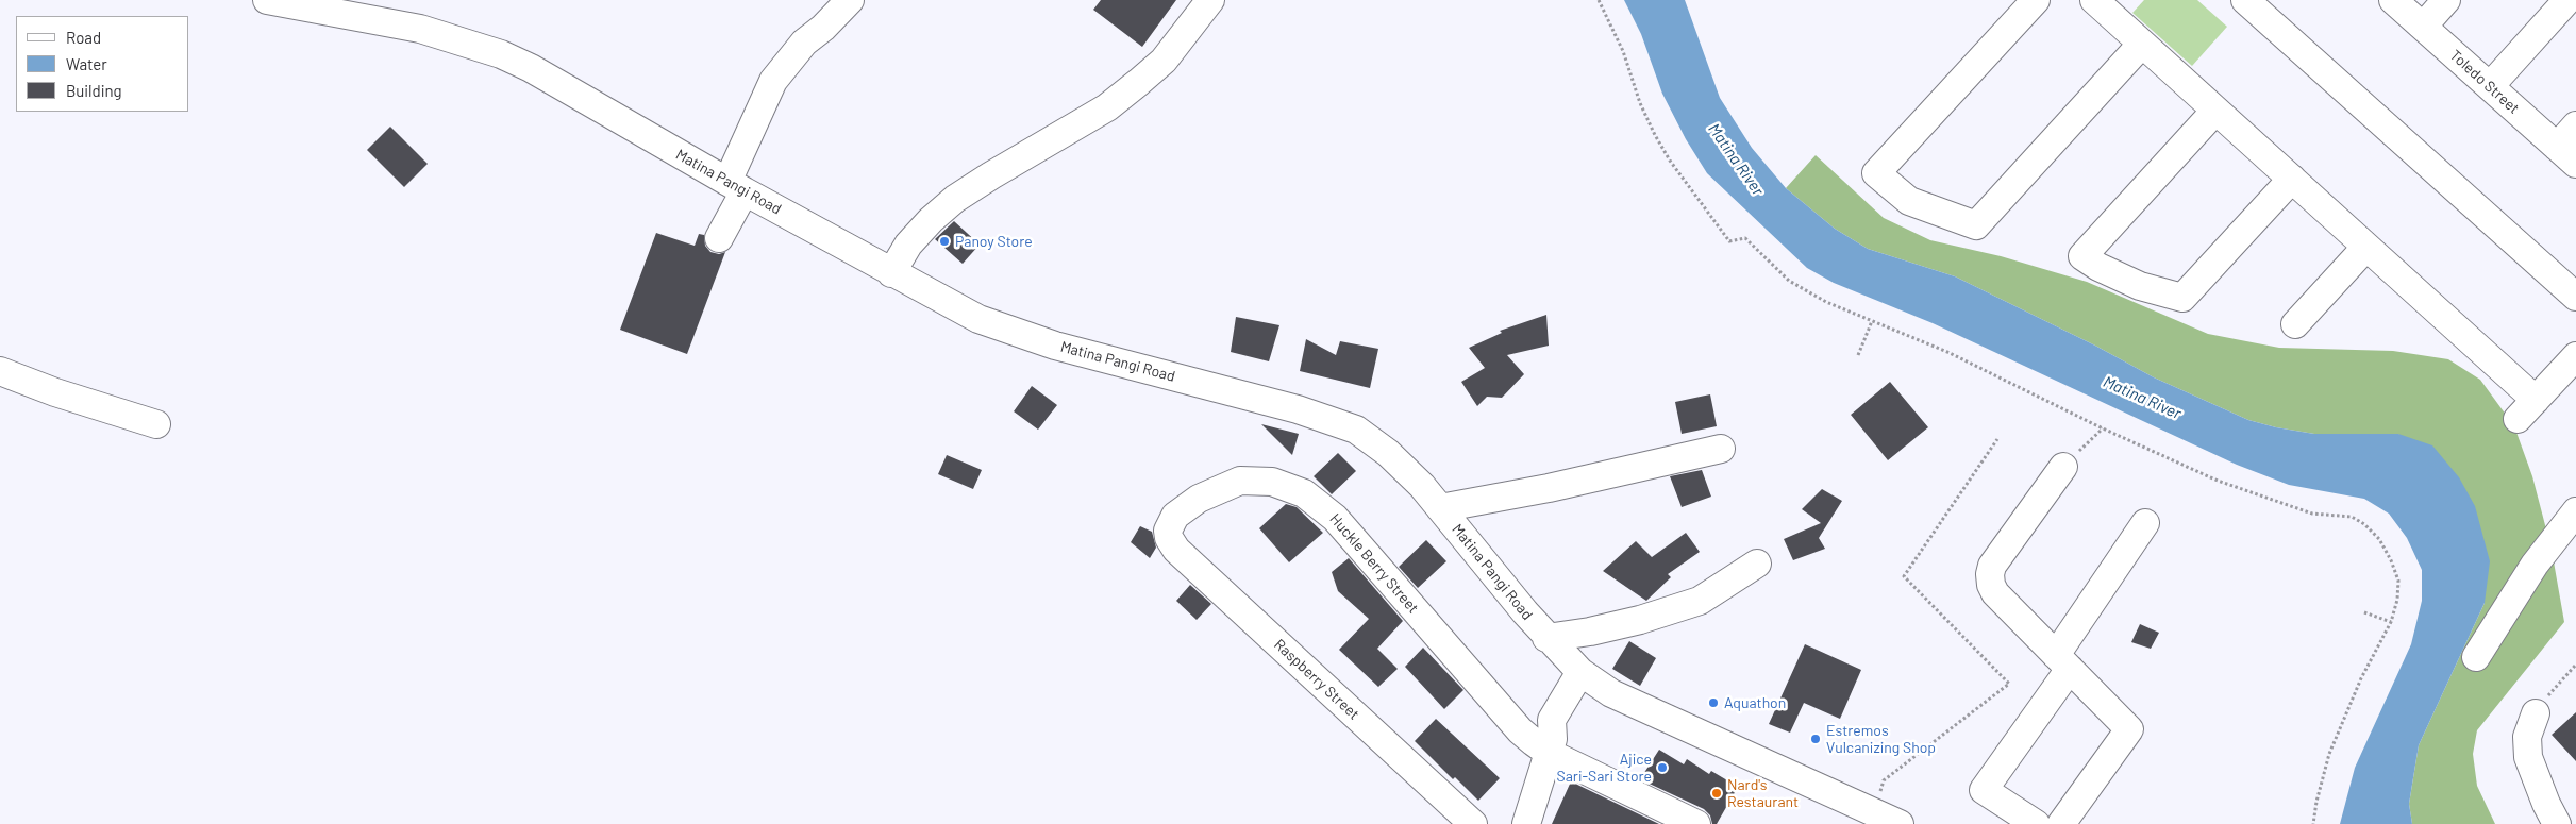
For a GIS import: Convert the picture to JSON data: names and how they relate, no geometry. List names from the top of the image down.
{
  "streets": {
    "street": [
      "Toledo Street",
      "Matina Pangi Road",
      "Huckle Berry Street",
      "Raspberry Street"
    ]
  },
  "crossings": [
    ["Huckle Berry Street", "Raspberry Street"]
  ],
  "water": ["Matina River"],
  "places": [
    "Panoy Store",
    "Aquathon",
    "Estremos Vulcanizing Shop",
    "Ajice Sari-Sari Store",
    "Nard's Restaurant"
  ],
  "legend": ["Road", "Water", "Building"]
}
